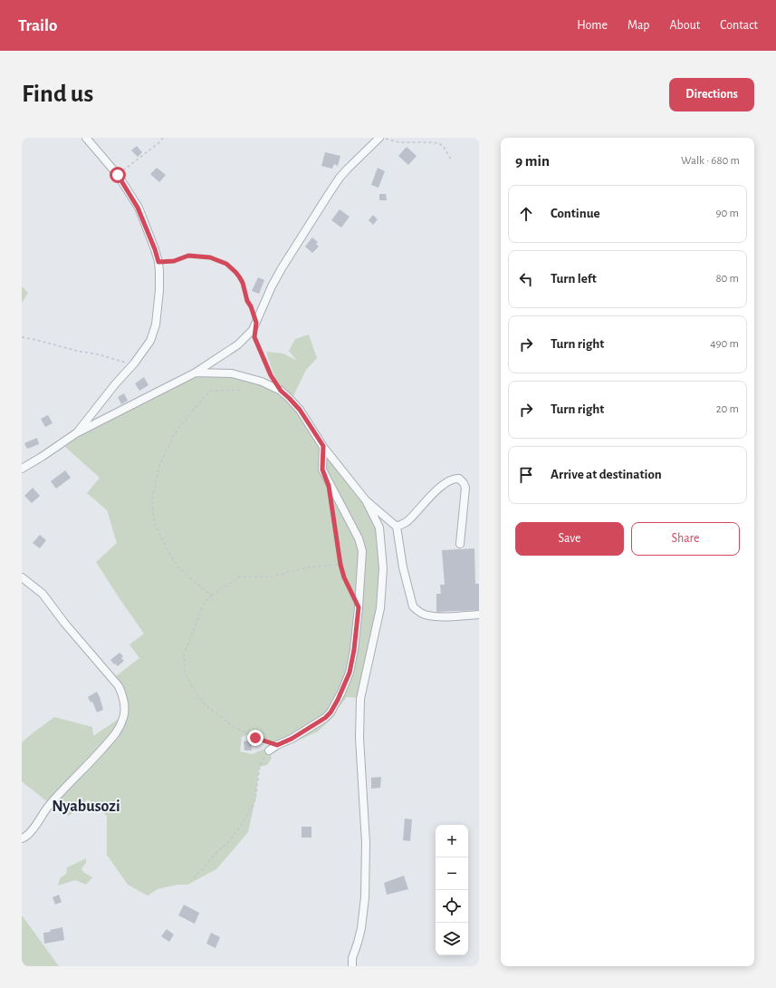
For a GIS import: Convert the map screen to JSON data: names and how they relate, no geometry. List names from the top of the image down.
{
  "districts": ["Nyabusozi"],
  "page": {
    "header": "Trailo",
    "nav": [
      "Home",
      "Map",
      "About",
      "Contact"
    ],
    "buttons": [
      "Directions",
      ["Save", "Share"]
    ],
    "title": "Find us",
    "heading": ["9 min", "Walk · 680 m"],
    "list": [
      ["Continue", "90 m"],
      ["Turn left", "80 m"],
      ["Turn right", "490 m"],
      ["Turn right", "20 m"],
      "Arrive at destination"
    ],
    "map_buttons": ["+", "−"]
  }
}
